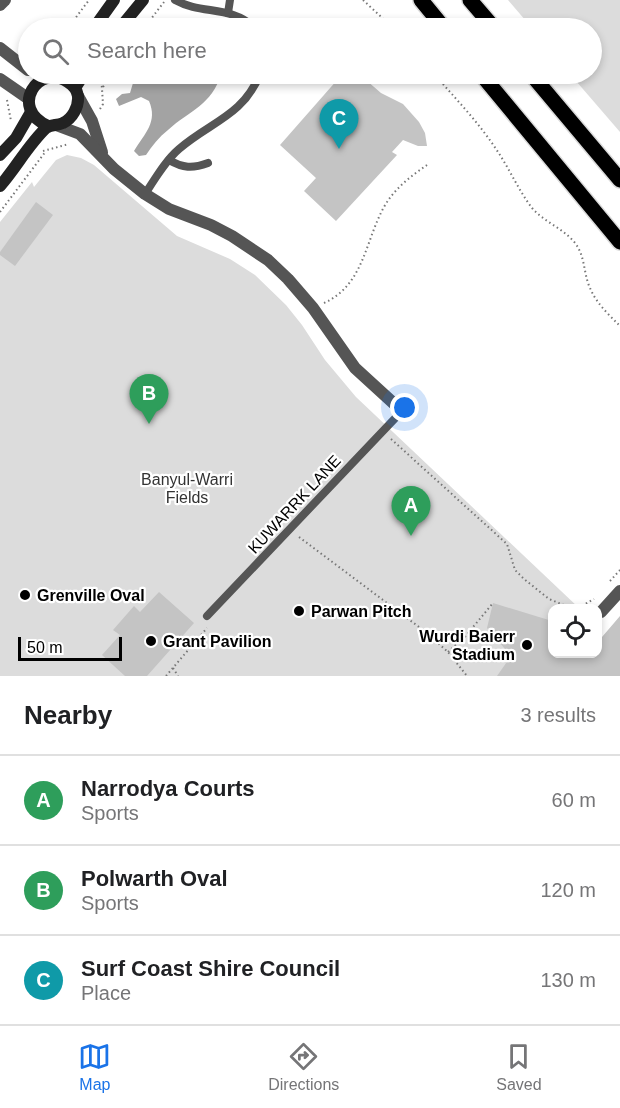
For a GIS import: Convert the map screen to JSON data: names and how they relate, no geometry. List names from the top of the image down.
{
  "streets": {
    "lane": ["KUWARRK LANE"]
  },
  "parks": ["Banyul-Warri Fields"],
  "places": [
    "Grenville Oval",
    "Parwan Pitch",
    "Grant Pavilion",
    "Wurdi Baierr Stadium"
  ],
  "scale_bar": "50 m",
  "page": {
    "search": "Search here",
    "pins": ["C", "B", "A"],
    "scale": "50 m",
    "heading": ["Nearby", "3 results"],
    "list": [
      {
        "mark": "A",
        "name": "Narrodya Courts",
        "note": "Sports",
        "value": "60 m"
      },
      {
        "mark": "B",
        "name": "Polwarth Oval",
        "note": "Sports",
        "value": "120 m"
      },
      {
        "mark": "C",
        "name": "Surf Coast Shire Council",
        "note": "Place",
        "value": "130 m"
      }
    ],
    "nav": ["Map", "Directions", "Saved"]
  }
}
